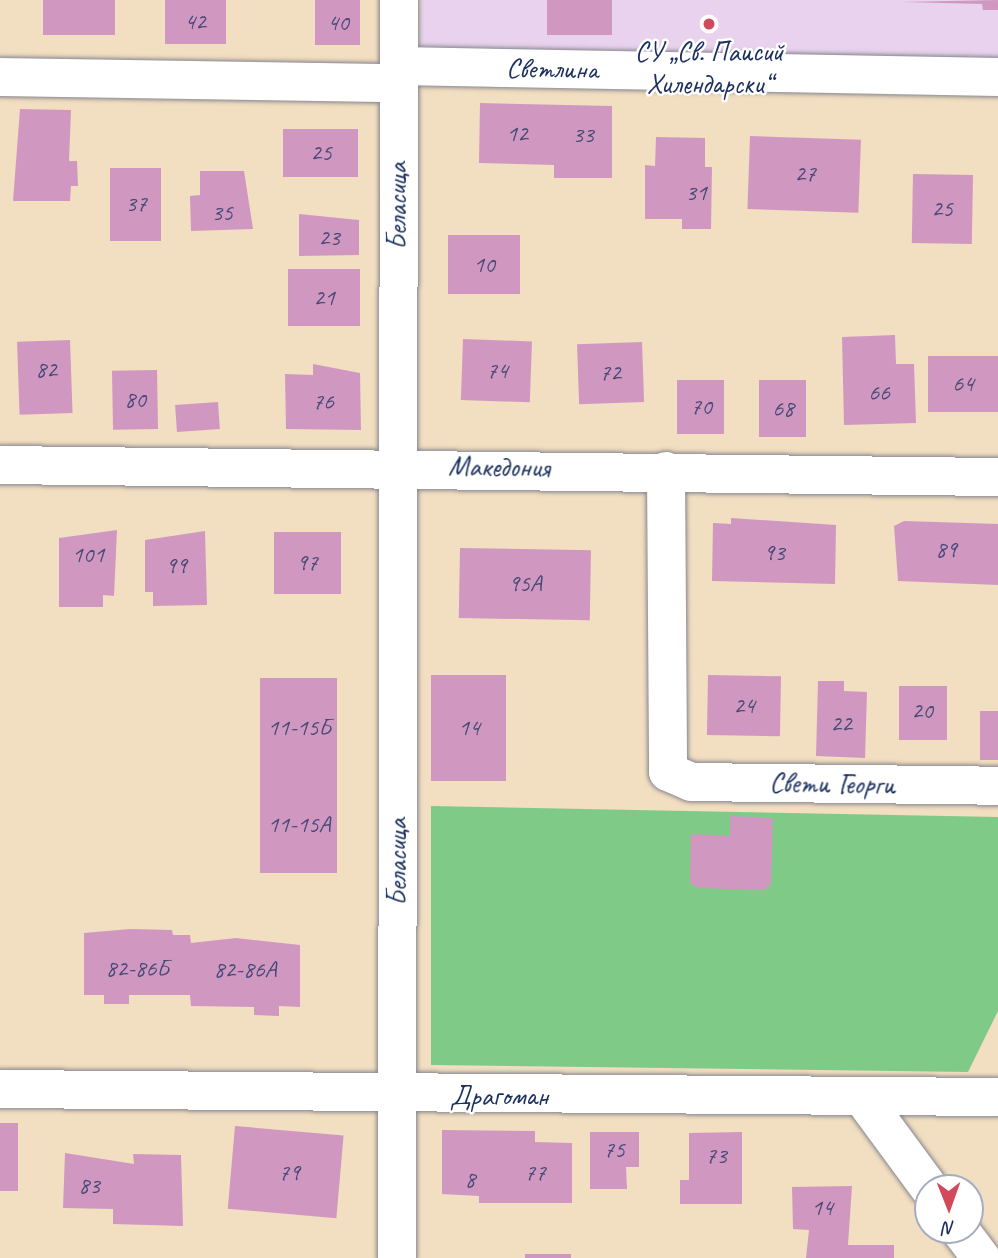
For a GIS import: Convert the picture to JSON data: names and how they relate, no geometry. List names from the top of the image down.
{
  "streets": {
    "street": [
      "Светлина",
      "Беласица",
      "Македония",
      "Свети Георги",
      "Драгоман"
    ]
  },
  "crossings": [
    ["Светлина", "Беласица"],
    ["Беласица", "Македония"],
    ["Беласица", "Драгоман"],
    ["Македония", "Свети Георги"]
  ],
  "places": ["СУ „Св. Паисий Хилендарски“"],
  "house_numbers": [
    "42",
    "40",
    "12",
    "33",
    "25",
    "27",
    "31",
    "37",
    "25",
    "35",
    "23",
    "10",
    "21",
    "82",
    "74",
    "72",
    "64",
    "66",
    "80",
    "76",
    "70",
    "68",
    "89",
    "93",
    "101",
    "97",
    "99",
    "95А",
    "24",
    "20",
    "22",
    "11-15Б",
    "14",
    "11-15А",
    "82-86Б",
    "82-86А",
    "75",
    "73",
    "79",
    "77",
    "8",
    "83",
    "14"
  ],
  "north": "bottom"
}
